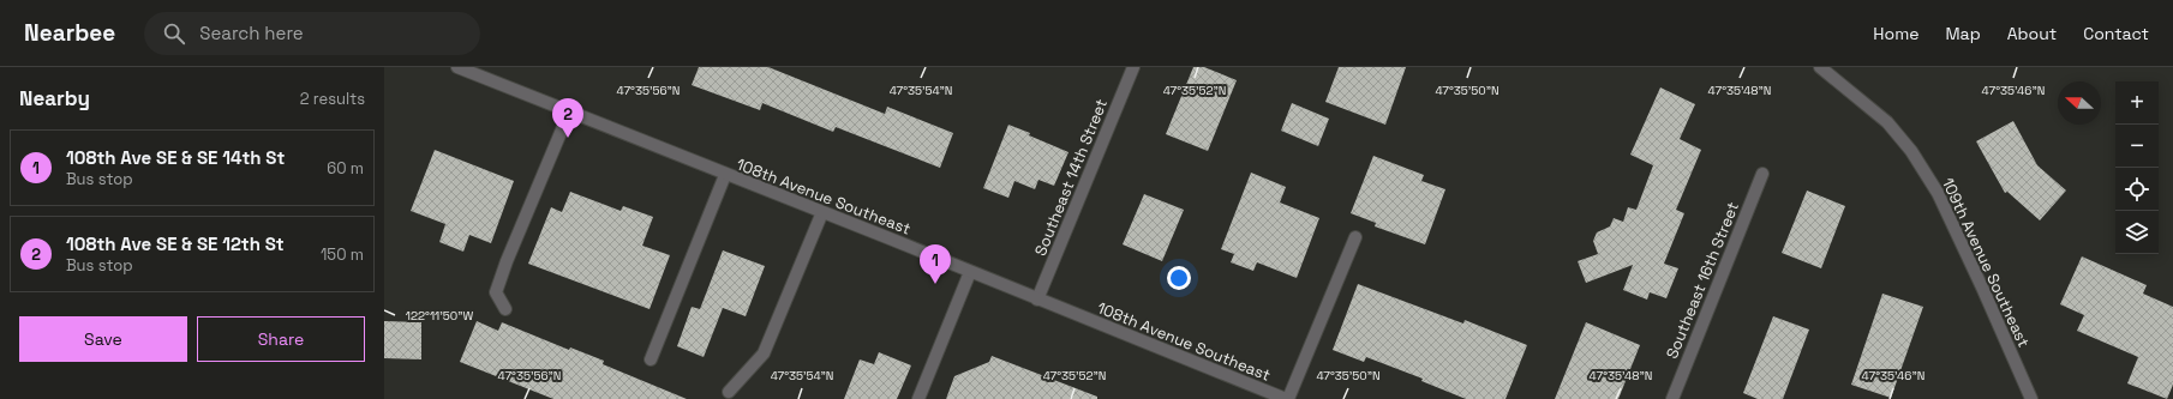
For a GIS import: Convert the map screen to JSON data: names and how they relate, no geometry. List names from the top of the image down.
{
  "streets": {
    "street": [
      "Southeast 14th Street",
      "108th Avenue Southeast",
      "109th Avenue Southeast",
      "Southeast 16th Street"
    ]
  },
  "crossings": [
    ["Southeast 14th Street", "108th Avenue Southeast"]
  ],
  "north": "left",
  "page": {
    "header": "Nearbee",
    "search": "Search here",
    "nav": [
      "Home",
      "Map",
      "About",
      "Contact"
    ],
    "heading": ["Nearby", "2 results"],
    "map_buttons": ["+", "−"],
    "pins": ["2", "1"],
    "list": [
      {
        "mark": "1",
        "name": "108th Ave SE & SE 14th St",
        "note": "Bus stop",
        "value": "60 m"
      },
      {
        "mark": "2",
        "name": "108th Ave SE & SE 12th St",
        "note": "Bus stop",
        "value": "150 m"
      }
    ],
    "buttons": ["Save", "Share"]
  },
  "coordinates": [
    "47°35'56\"N",
    "47°35'54\"N",
    "47°35'52\"N",
    "47°35'50\"N",
    "47°35'48\"N",
    "47°35'46\"N",
    "122°11'50\"W"
  ]
}
